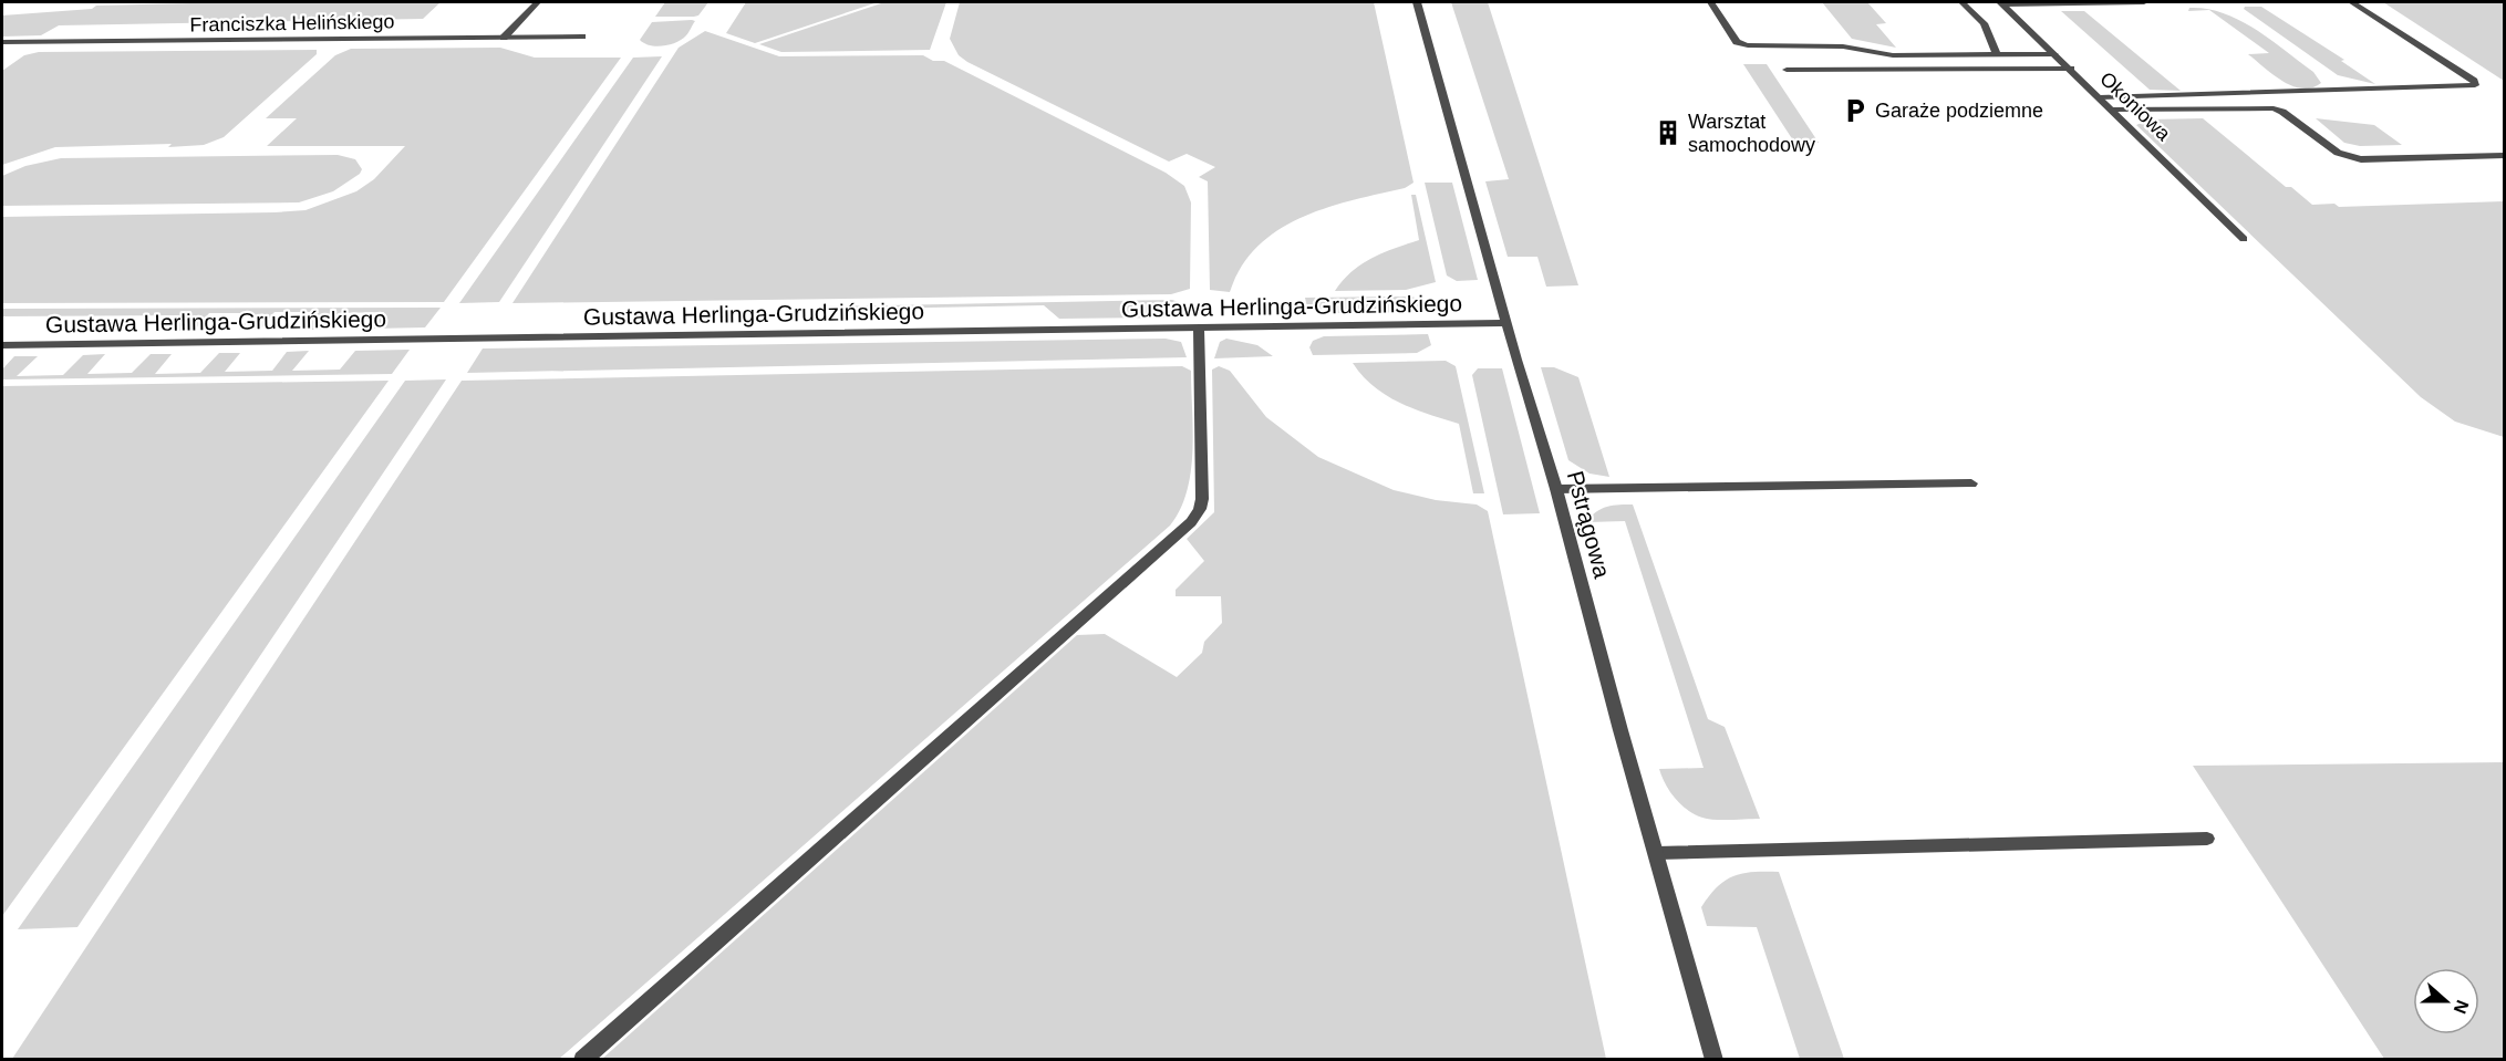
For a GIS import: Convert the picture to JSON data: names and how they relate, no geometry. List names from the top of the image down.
{
  "streets": {
    "street": [
      "Franciszka Helińskiego",
      "Okoniowa",
      "Gustawa Herlinga-Grudzińskiego",
      "Pstrągowa"
    ]
  },
  "crossings": [
    ["Gustawa Herlinga-Grudzińskiego", "Pstrągowa"]
  ],
  "places": {
    "parking": ["Garaże podziemne"],
    "building": ["Warsztat samochodowy"]
  },
  "north": "right"
}
